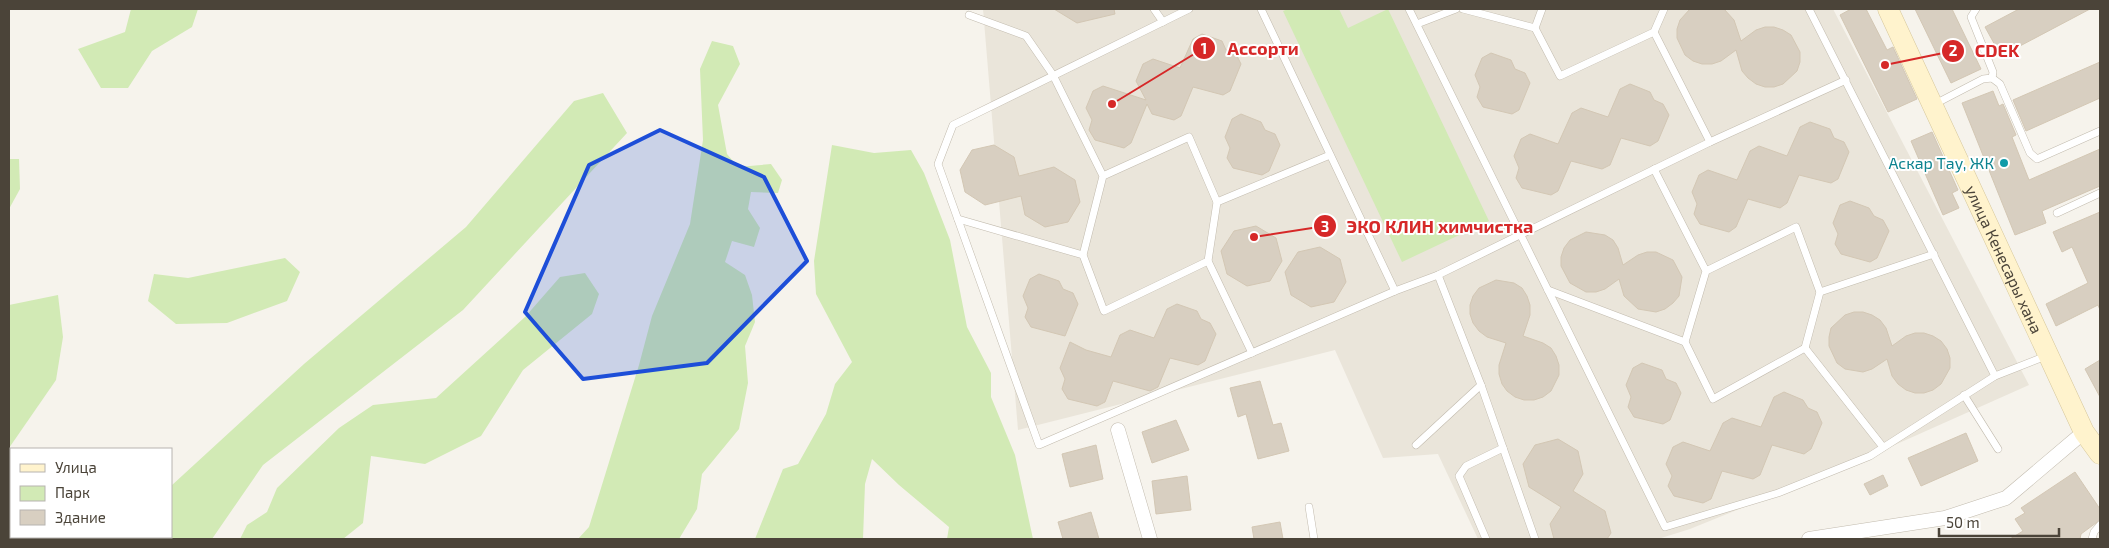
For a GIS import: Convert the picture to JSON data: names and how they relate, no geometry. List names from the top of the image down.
{
  "streets": {
    "street": ["улица Кенесары хана"]
  },
  "places": [
    "CDEK",
    "Ассорти",
    "Аскар Тау, ЖК",
    "ЭКО КЛИН химчистка"
  ],
  "legend": ["Улица", "Парк", "Здание"],
  "scale_bar": "50 m"
}
